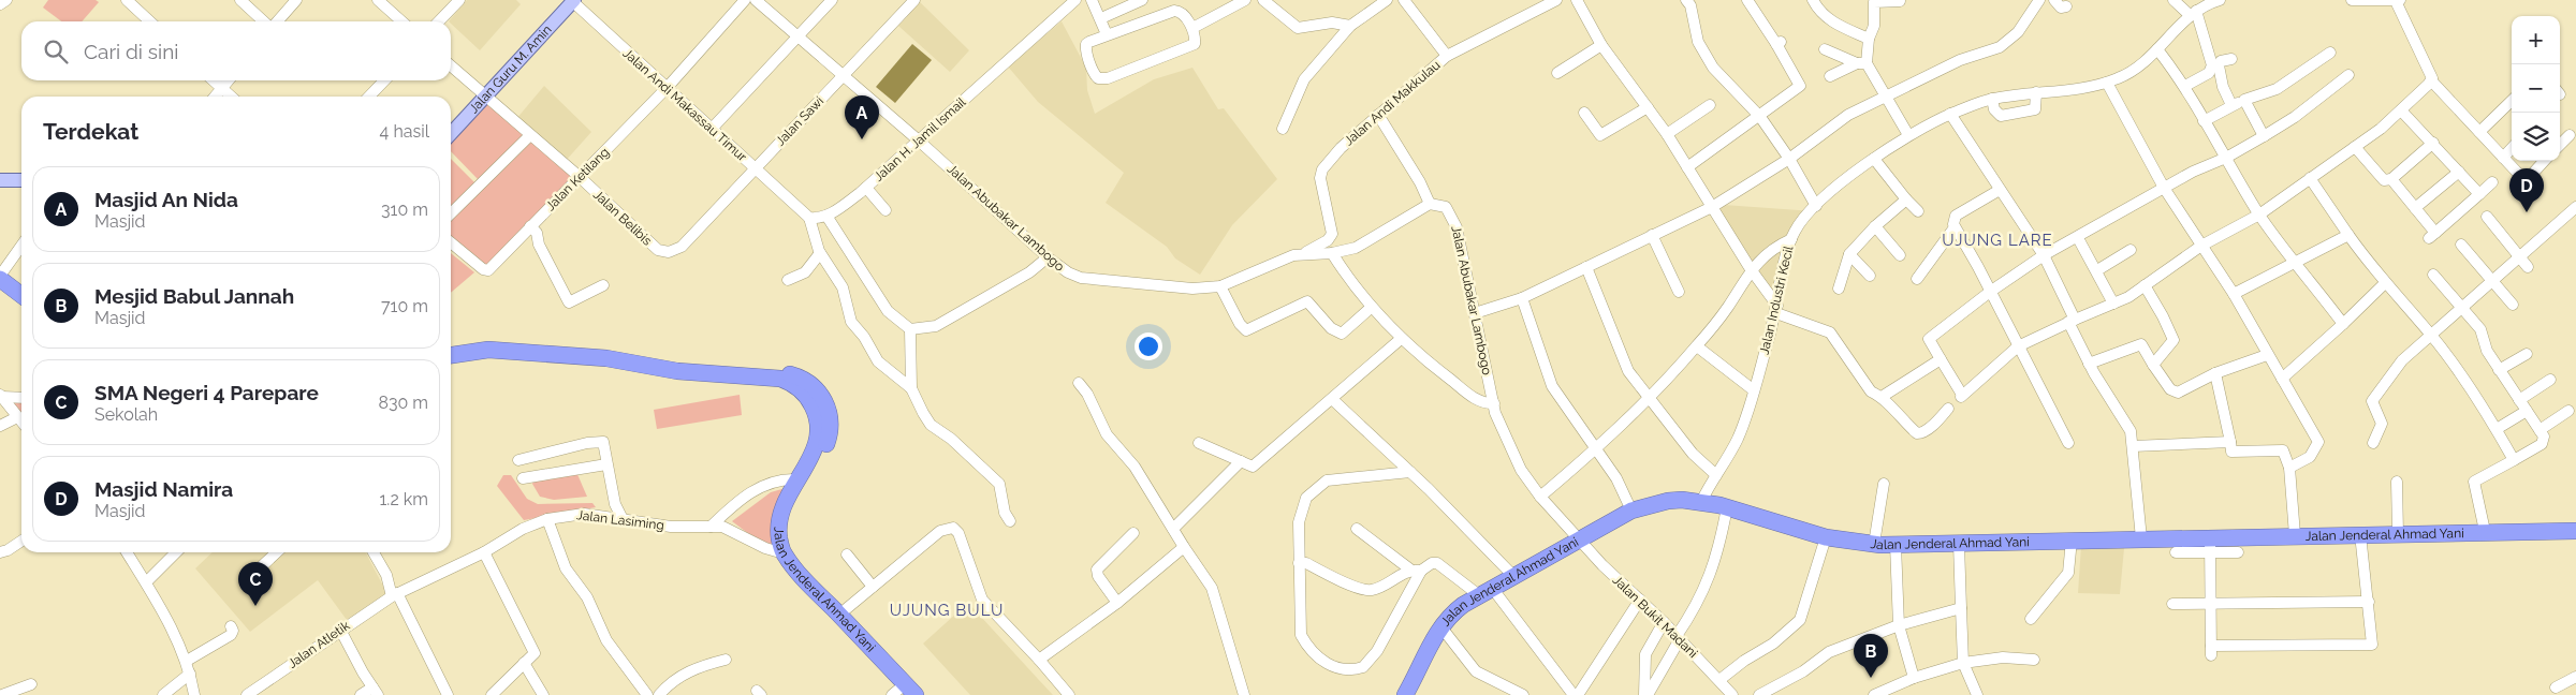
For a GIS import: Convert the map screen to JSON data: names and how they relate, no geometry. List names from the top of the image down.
{
  "streets": {
    "highway": ["Jalan Jenderal Ahmad Yani"],
    "main road": ["Jalan Guru M. Amin"],
    "street": [
      "Jalan Andi Makkulau",
      "Jalan Andi Makassau Timur",
      "Jalan Sawi",
      "Jalan H. Jamil Ismail",
      "Jalan Ketilang",
      "Jalan Belibis",
      "Jalan Abubakar Lambogo",
      "Jalan Industri Kecil",
      "Jalan Lasiming",
      "Jalan Bukit Madani",
      "Jalan Atletik"
    ]
  },
  "crossings": [
    ["Jalan Guru M. Amin", "Jalan Andi Makassau Timur"],
    ["Jalan Guru M. Amin", "Jalan Belibis"],
    ["Jalan Andi Makkulau", "Jalan Abubakar Lambogo"],
    ["Jalan Andi Makassau Timur", "Jalan Sawi"],
    ["Jalan Andi Makassau Timur", "Jalan Ketilang"],
    ["Jalan Andi Makassau Timur", "Jalan Belibis"],
    ["Jalan Sawi", "Jalan Belibis"],
    ["Jalan Sawi", "Jalan Abubakar Lambogo"],
    ["Jalan H. Jamil Ismail", "Jalan Abubakar Lambogo"],
    ["Jalan Ketilang", "Jalan Belibis"],
    ["Jalan Abubakar Lambogo", "Jalan Jenderal Ahmad Yani"],
    ["Jalan Abubakar Lambogo", "Jalan Bukit Madani"],
    ["Jalan Industri Kecil", "Jalan Jenderal Ahmad Yani"],
    ["Jalan Lasiming", "Jalan Jenderal Ahmad Yani"],
    ["Jalan Lasiming", "Jalan Atletik"],
    ["Jalan Jenderal Ahmad Yani", "Jalan Bukit Madani"]
  ],
  "districts": ["UJUNG LARE", "UJUNG BULU"],
  "page": {
    "map_buttons": ["+", "−"],
    "search": "Cari di sini",
    "pins": [
      "A",
      "D",
      "C",
      "B"
    ],
    "heading": ["Terdekat", "4 hasil"],
    "list": [
      {
        "mark": "A",
        "name": "Masjid An Nida",
        "note": "Masjid",
        "value": "310 m"
      },
      {
        "mark": "B",
        "name": "Mesjid Babul Jannah",
        "note": "Masjid",
        "value": "710 m"
      },
      {
        "mark": "C",
        "name": "SMA Negeri 4 Parepare",
        "note": "Sekolah",
        "value": "830 m"
      },
      {
        "mark": "D",
        "name": "Masjid Namira",
        "note": "Masjid",
        "value": "1.2 km"
      }
    ]
  }
}
